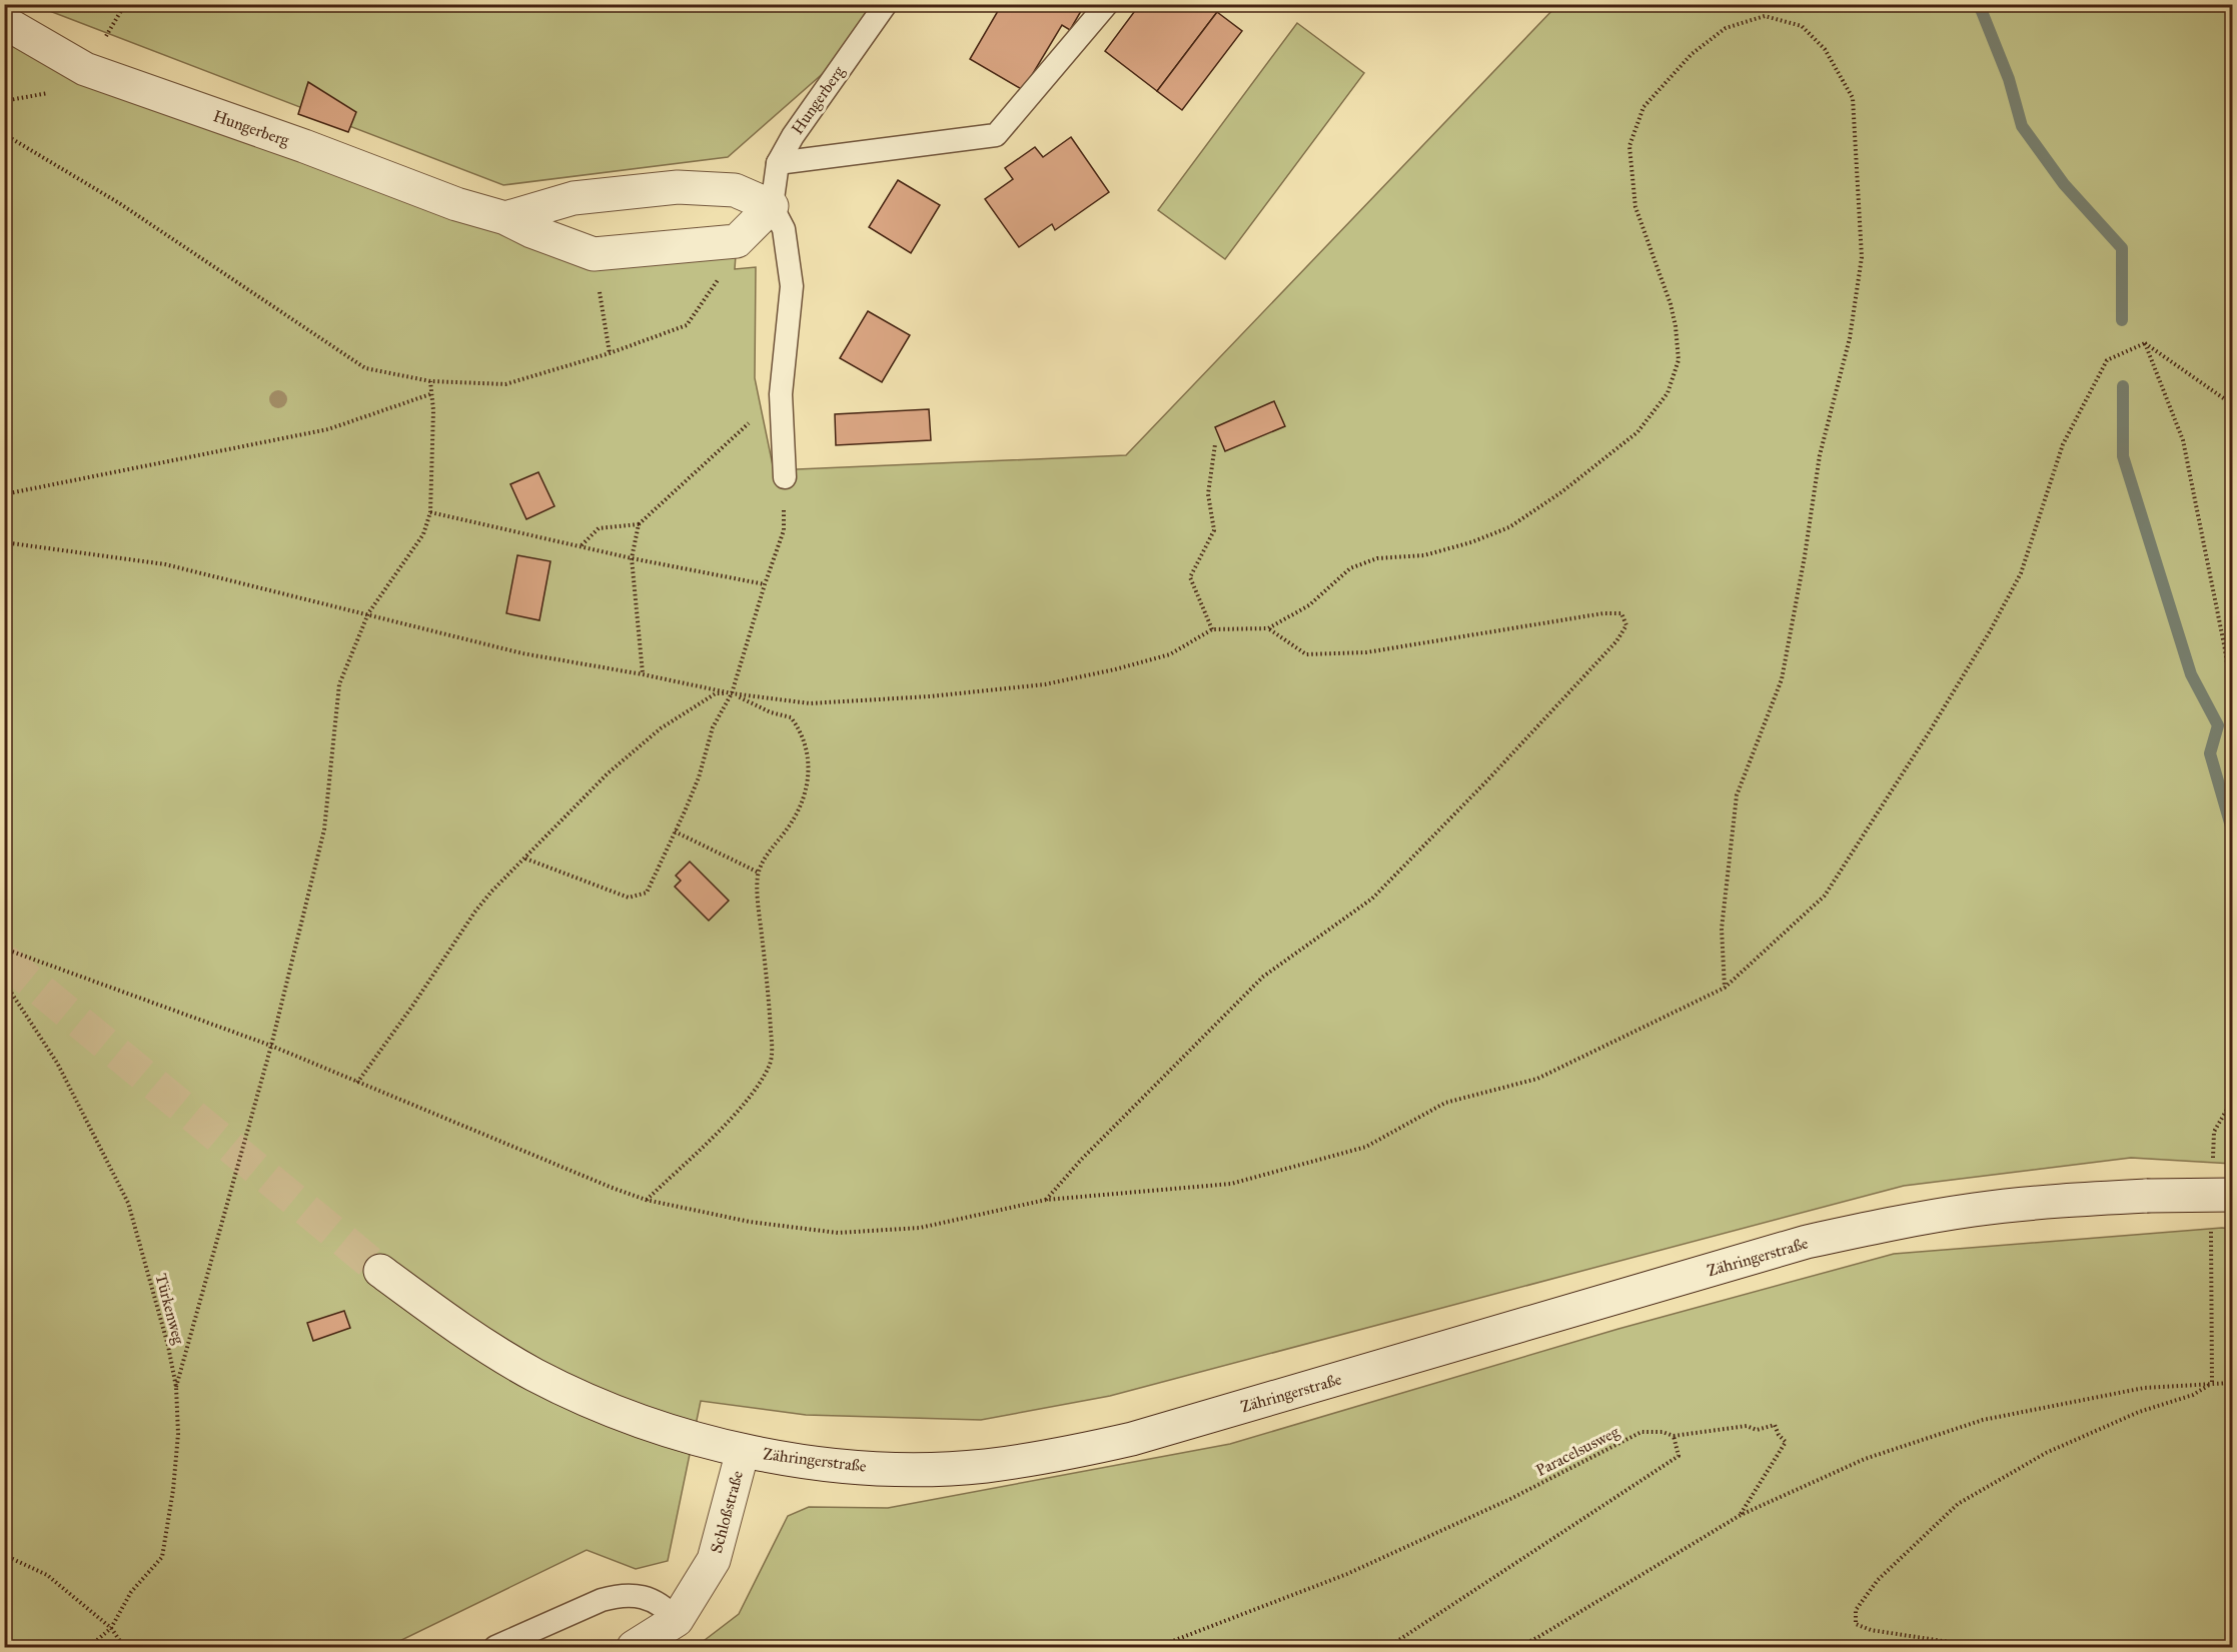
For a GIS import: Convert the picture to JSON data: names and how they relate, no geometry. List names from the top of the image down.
{
  "streets": {
    "main road": ["Hungerberg", "Zähringerstraße", "Schloßstraße"],
    "path": ["Türkenweg", "Paracelsusweg"]
  },
  "crossings": [
    ["Zähringerstraße", "Schloßstraße"]
  ]
}
